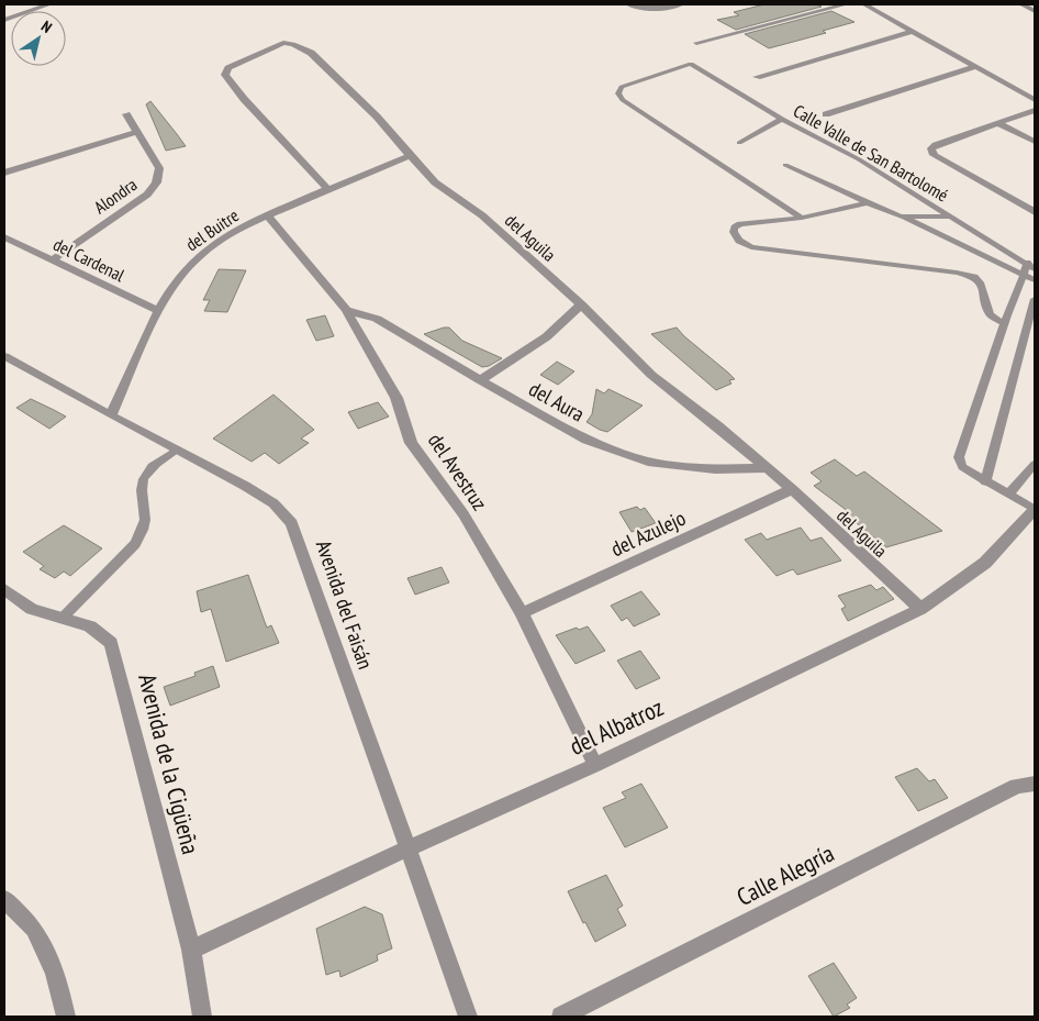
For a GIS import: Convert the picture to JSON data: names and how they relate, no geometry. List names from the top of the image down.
{
  "streets": {
    "street": [
      "Alondra",
      "del Buitre",
      "del Aguila",
      "del Cardenal",
      "del Aura",
      "del Avestruz",
      "del Azulejo",
      "Avenida del Faisán",
      "del Albatroz",
      "Avenida de la Cigüeña",
      "Calle Alegría"
    ],
    "lane": ["Calle Valle de San Bartolomé"]
  },
  "crossings": [
    ["Alondra", "del Cardenal"],
    ["del Buitre", "del Aguila"],
    ["del Buitre", "del Cardenal"],
    ["del Buitre", "del Avestruz"],
    ["del Buitre", "Avenida del Faisán"],
    ["del Aguila", "del Aura"],
    ["del Aguila", "del Azulejo"],
    ["del Aguila", "del Albatroz"],
    ["del Aura", "del Avestruz"],
    ["del Avestruz", "del Azulejo"],
    ["del Avestruz", "del Albatroz"],
    ["Avenida del Faisán", "del Albatroz"],
    ["del Albatroz", "Avenida de la Cigüeña"]
  ],
  "north": "top right"
}
